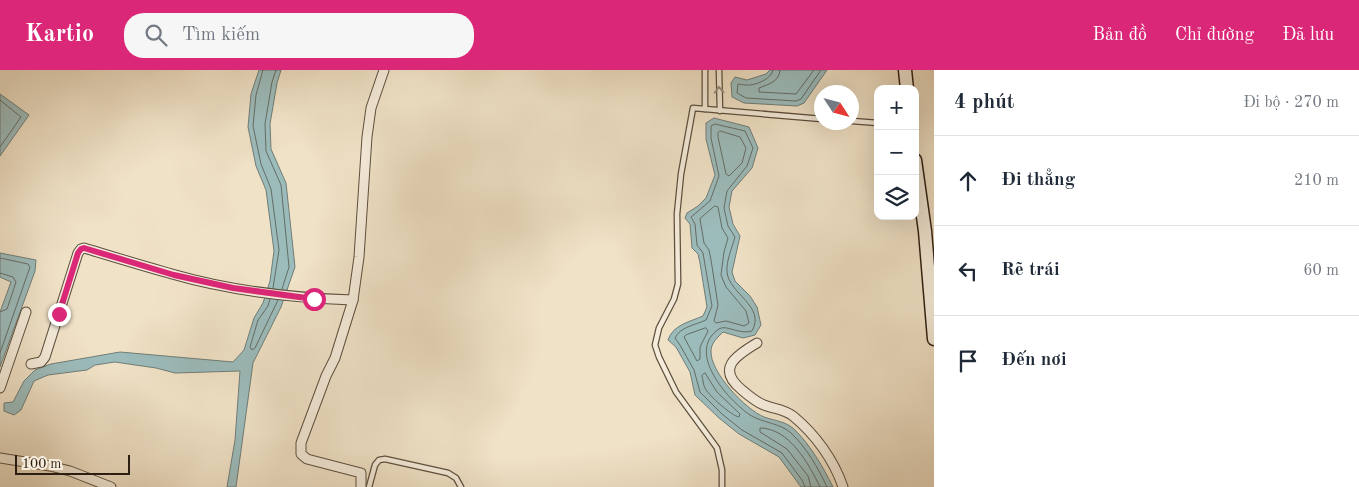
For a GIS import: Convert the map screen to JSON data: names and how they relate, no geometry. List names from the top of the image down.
{
  "scale_bar": "100 m",
  "north": "bottom right",
  "page": {
    "header": "Kartio",
    "search": "Tìm kiếm",
    "nav": ["Bản đồ", "Chỉ đường", "Đã lưu"],
    "heading": ["4 phút", "Đi bộ · 270 m"],
    "map_buttons": ["+", "−"],
    "list": [
      ["Đi thẳng", "210 m"],
      ["Rẽ trái", "60 m"],
      "Đến nơi"
    ],
    "scale": "100 m"
  }
}
